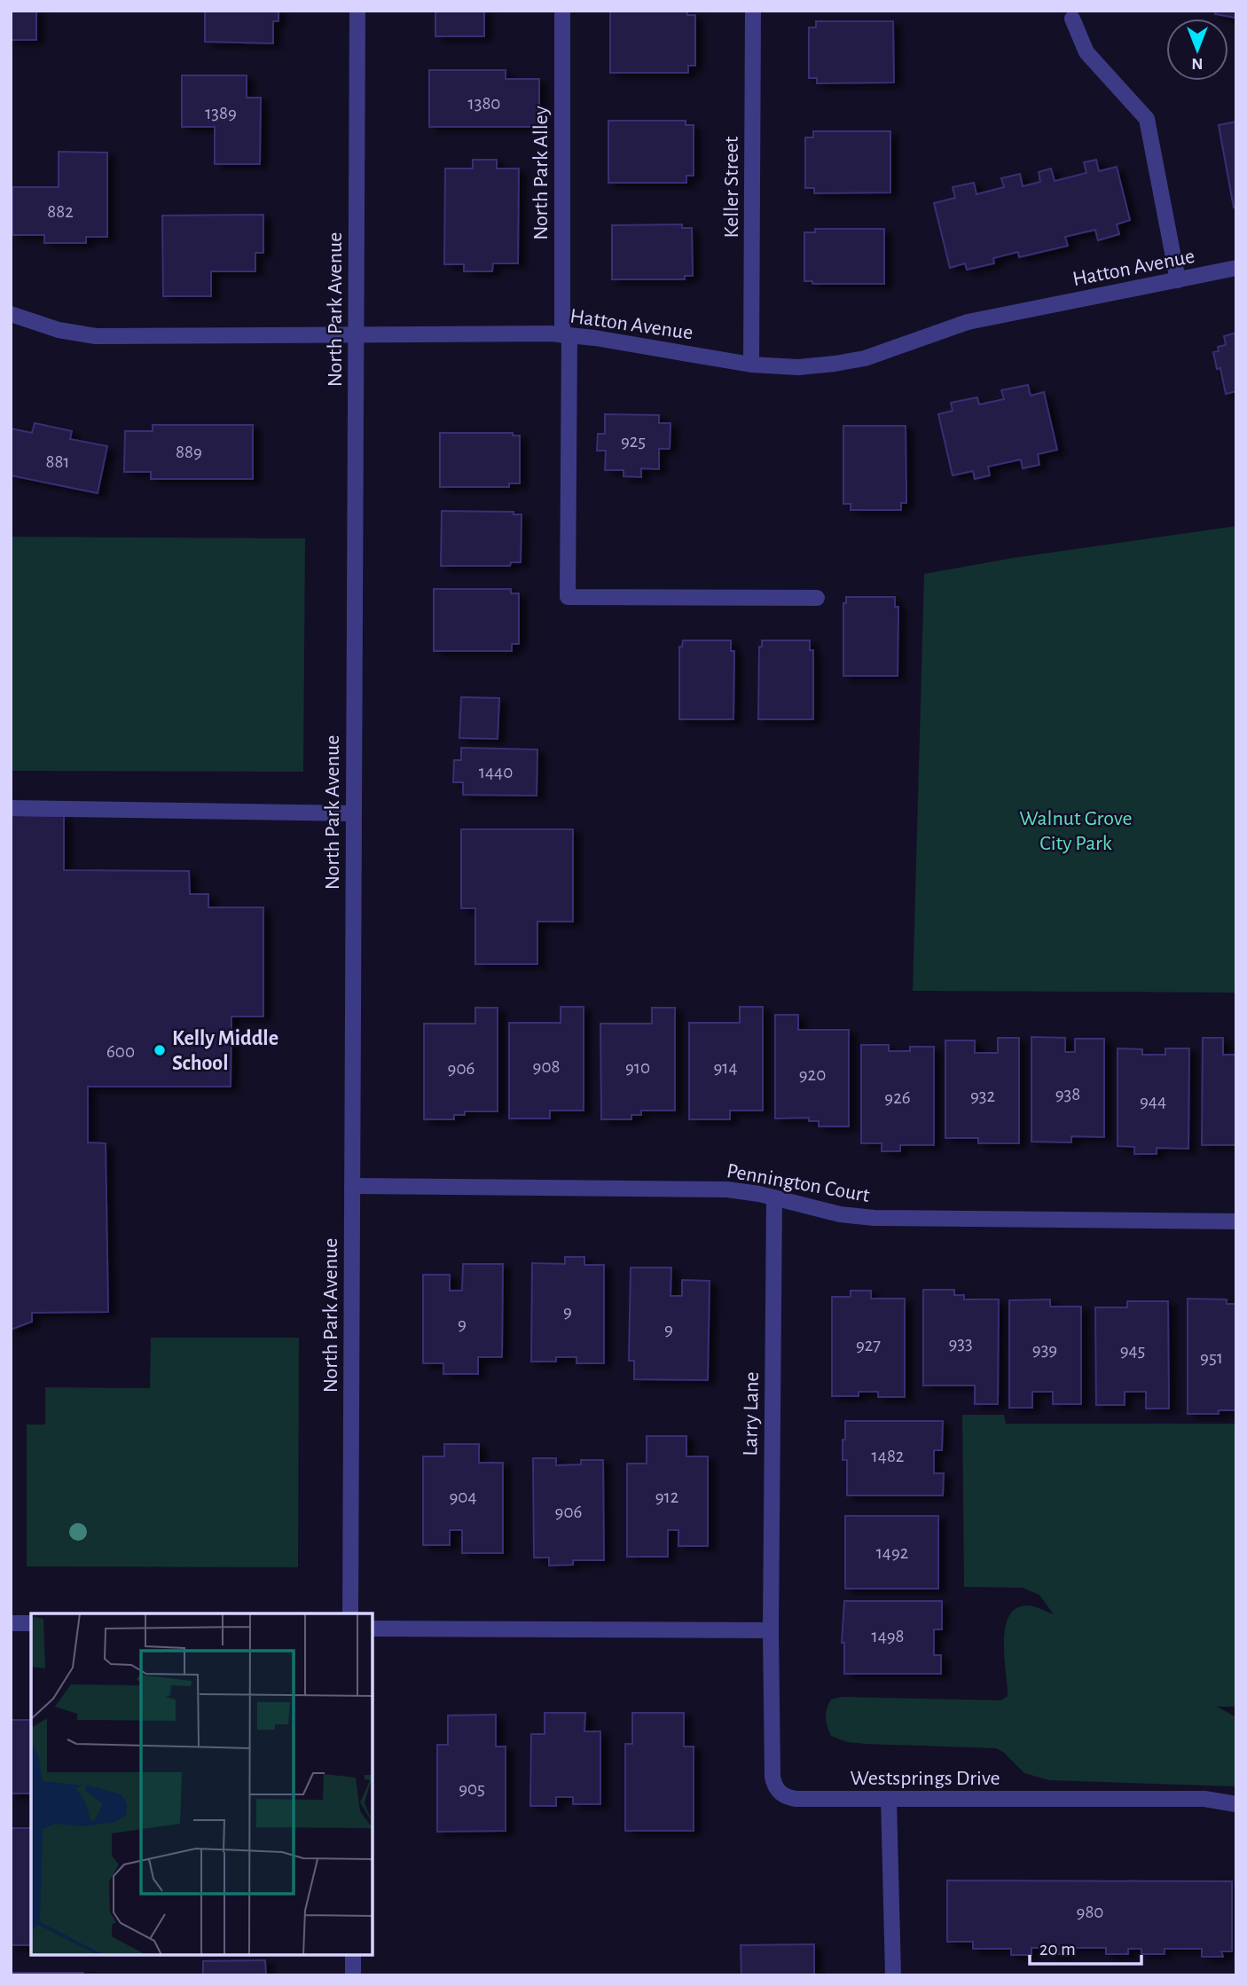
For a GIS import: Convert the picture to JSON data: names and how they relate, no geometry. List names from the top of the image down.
{
  "streets": {
    "street": [
      "North Park Alley",
      "Keller Street",
      "Hatton Avenue",
      "North Park Avenue",
      "Pennington Court",
      "Larry Lane",
      "Westsprings Drive"
    ]
  },
  "crossings": [
    ["North Park Alley", "Hatton Avenue"],
    ["Keller Street", "Hatton Avenue"],
    ["Hatton Avenue", "North Park Avenue"],
    ["North Park Avenue", "Pennington Court"],
    ["Pennington Court", "Larry Lane"],
    ["Larry Lane", "Westsprings Drive"]
  ],
  "parks": ["Walnut Grove City Park"],
  "places": ["Kelly Middle School"],
  "house_numbers": [
    "1380",
    "1389",
    "882",
    "925",
    "889",
    "881",
    "1440",
    "600",
    "908",
    "910",
    "914",
    "906",
    "920",
    "938",
    "932",
    "926",
    "944",
    "9",
    "9",
    "9",
    "933",
    "927",
    "939",
    "945",
    "951",
    "1482",
    "904",
    "912",
    "906",
    "1492",
    "1498",
    "905",
    "980"
  ],
  "scale_bar": "20 m",
  "north": "bottom"
}
